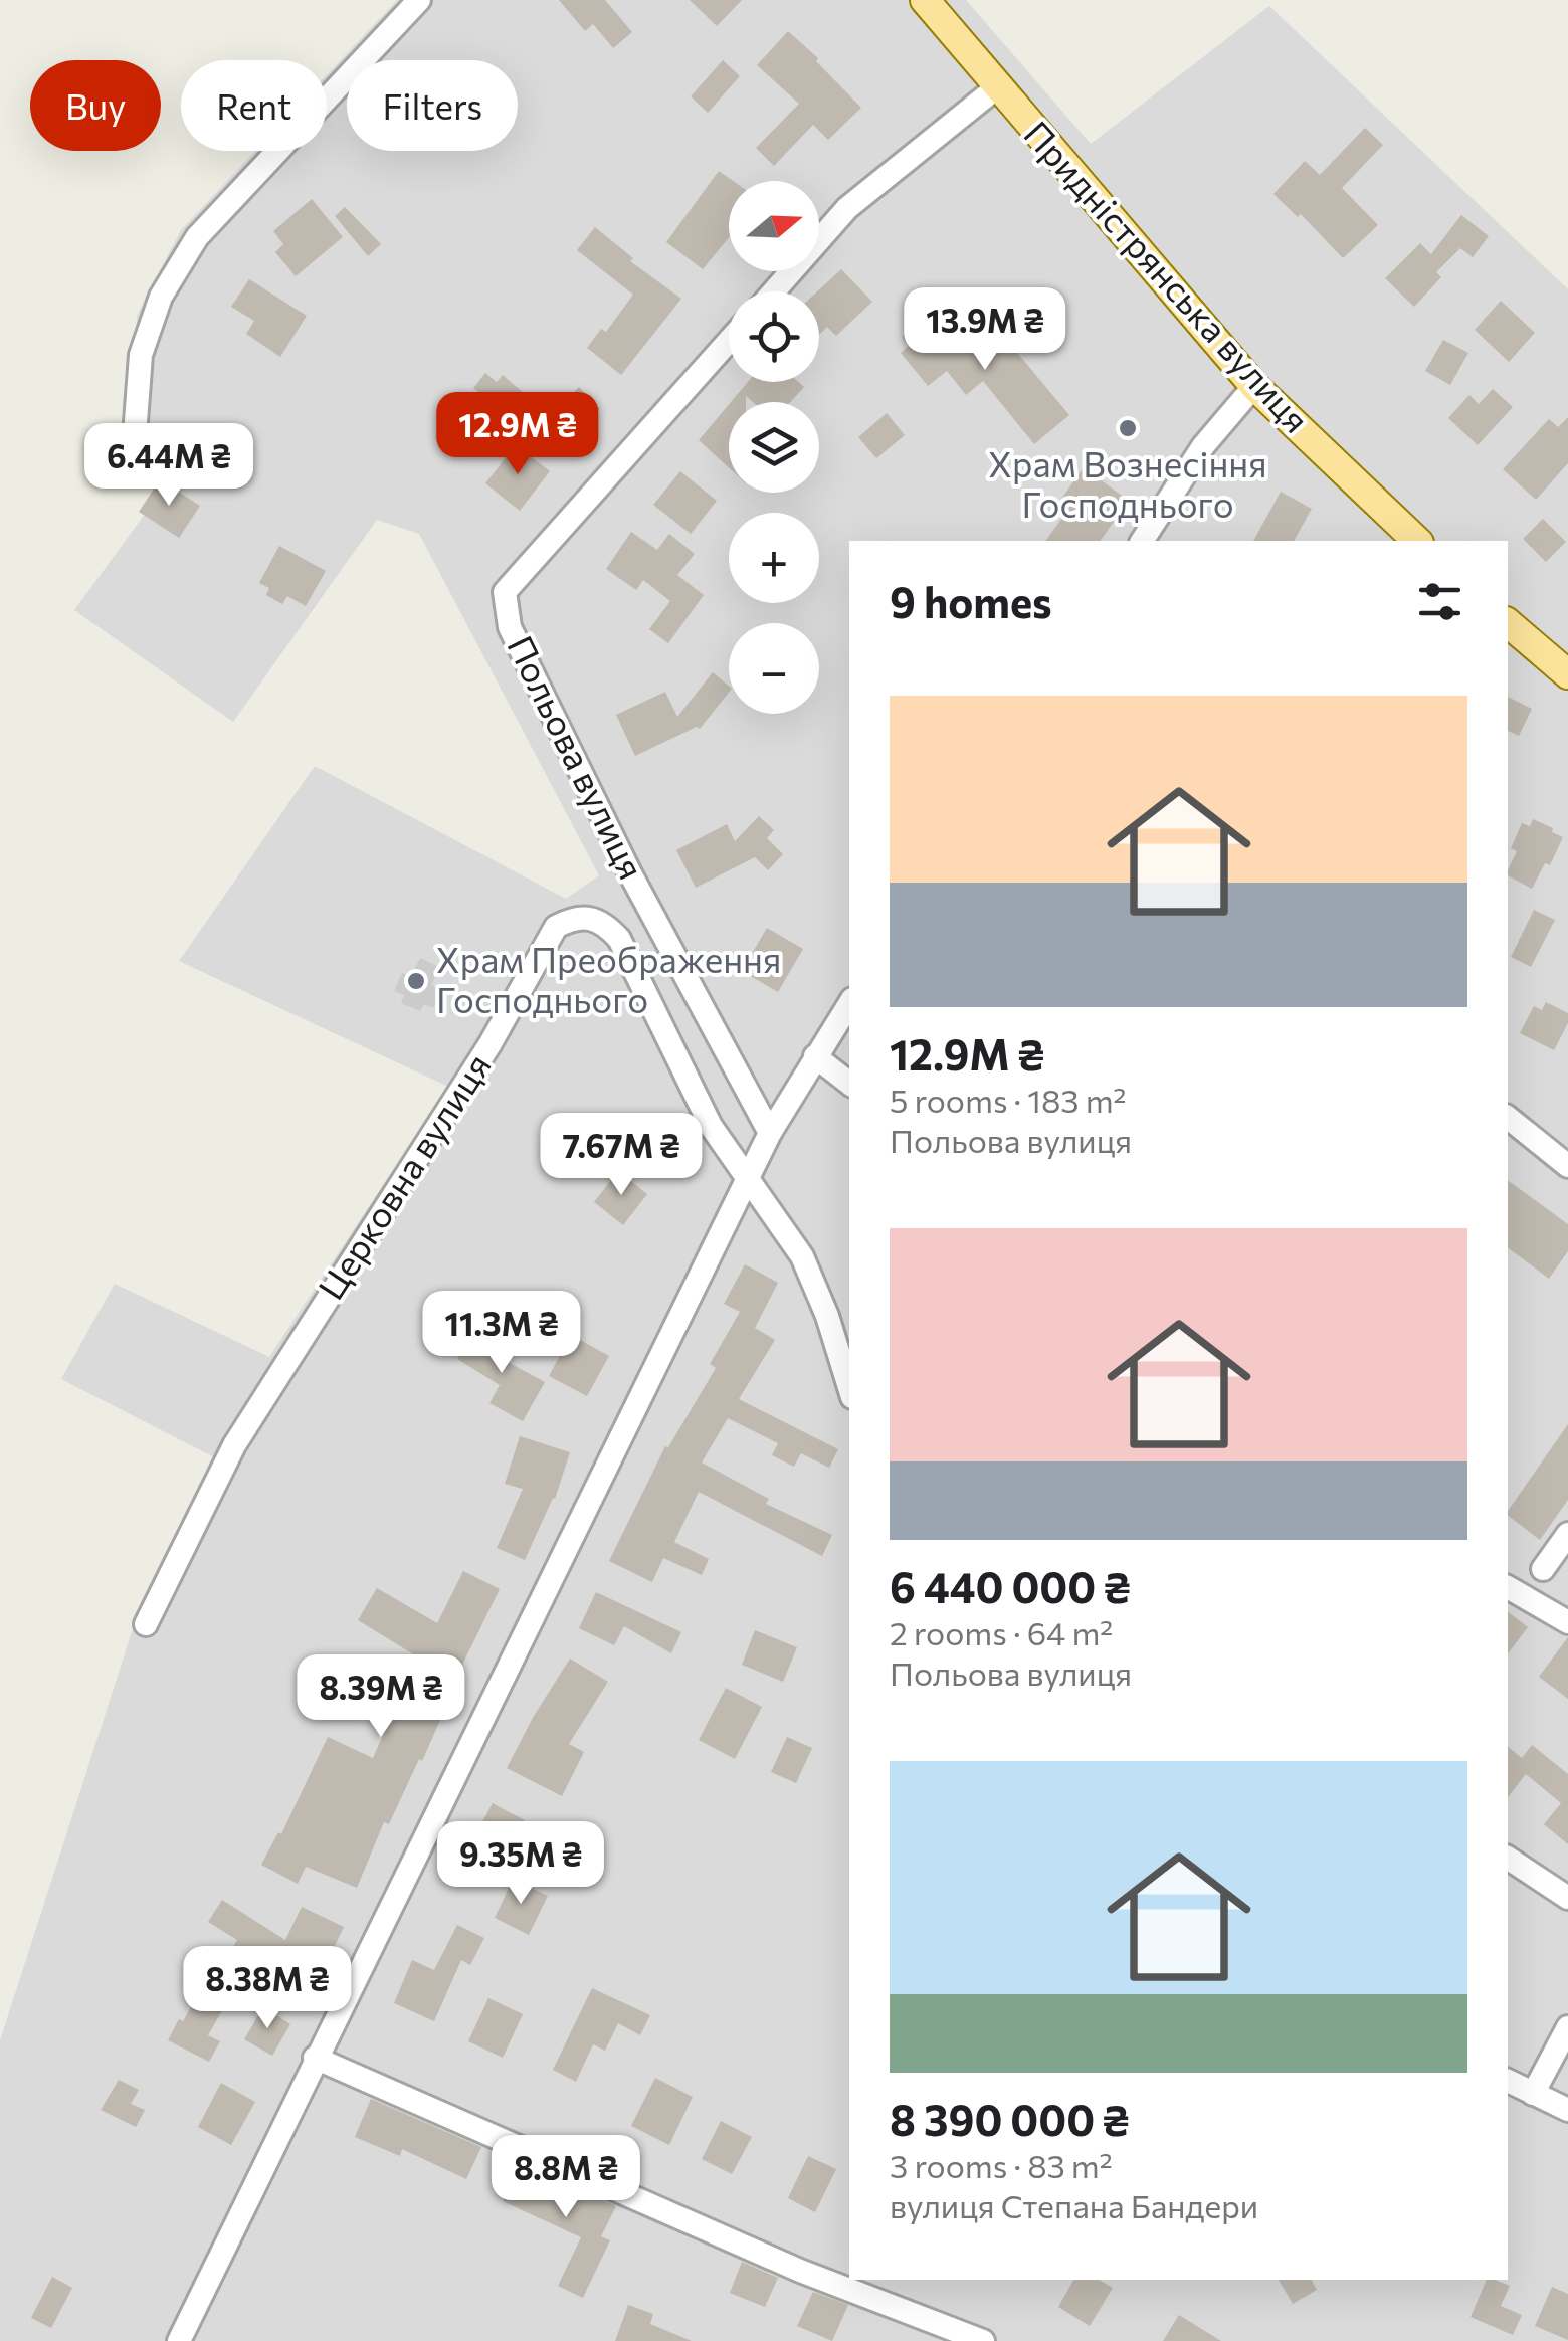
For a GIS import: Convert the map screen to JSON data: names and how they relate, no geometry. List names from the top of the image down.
{
  "streets": {
    "main road": ["Придністрянська вулиця"],
    "street": ["Польова вулиця", "Церковна вулиця"]
  },
  "places": ["Храм Вознесіння Господнього", "Храм Преображення Господнього"],
  "north": "right",
  "page": {
    "chip": ["Buy", "Rent", "Filters"],
    "map_buttons": ["+", "−"],
    "price": [
      "13.9M ₴",
      "12.9M ₴",
      "6.44M ₴",
      "7.67M ₴",
      "11.3M ₴",
      "8.39M ₴",
      "9.35M ₴",
      "8.38M ₴",
      "8.8M ₴"
    ],
    "heading": "9 homes",
    "list": [
      {
        "name": "12.9M ₴",
        "note": "5 rooms · 183 m² · Польова вулиця"
      },
      {
        "name": "6 440 000 ₴",
        "note": "2 rooms · 64 m² · Польова вулиця"
      },
      {
        "name": "8 390 000 ₴",
        "note": "3 rooms · 83 m² · вулиця Степана Бандери"
      }
    ]
  }
}
